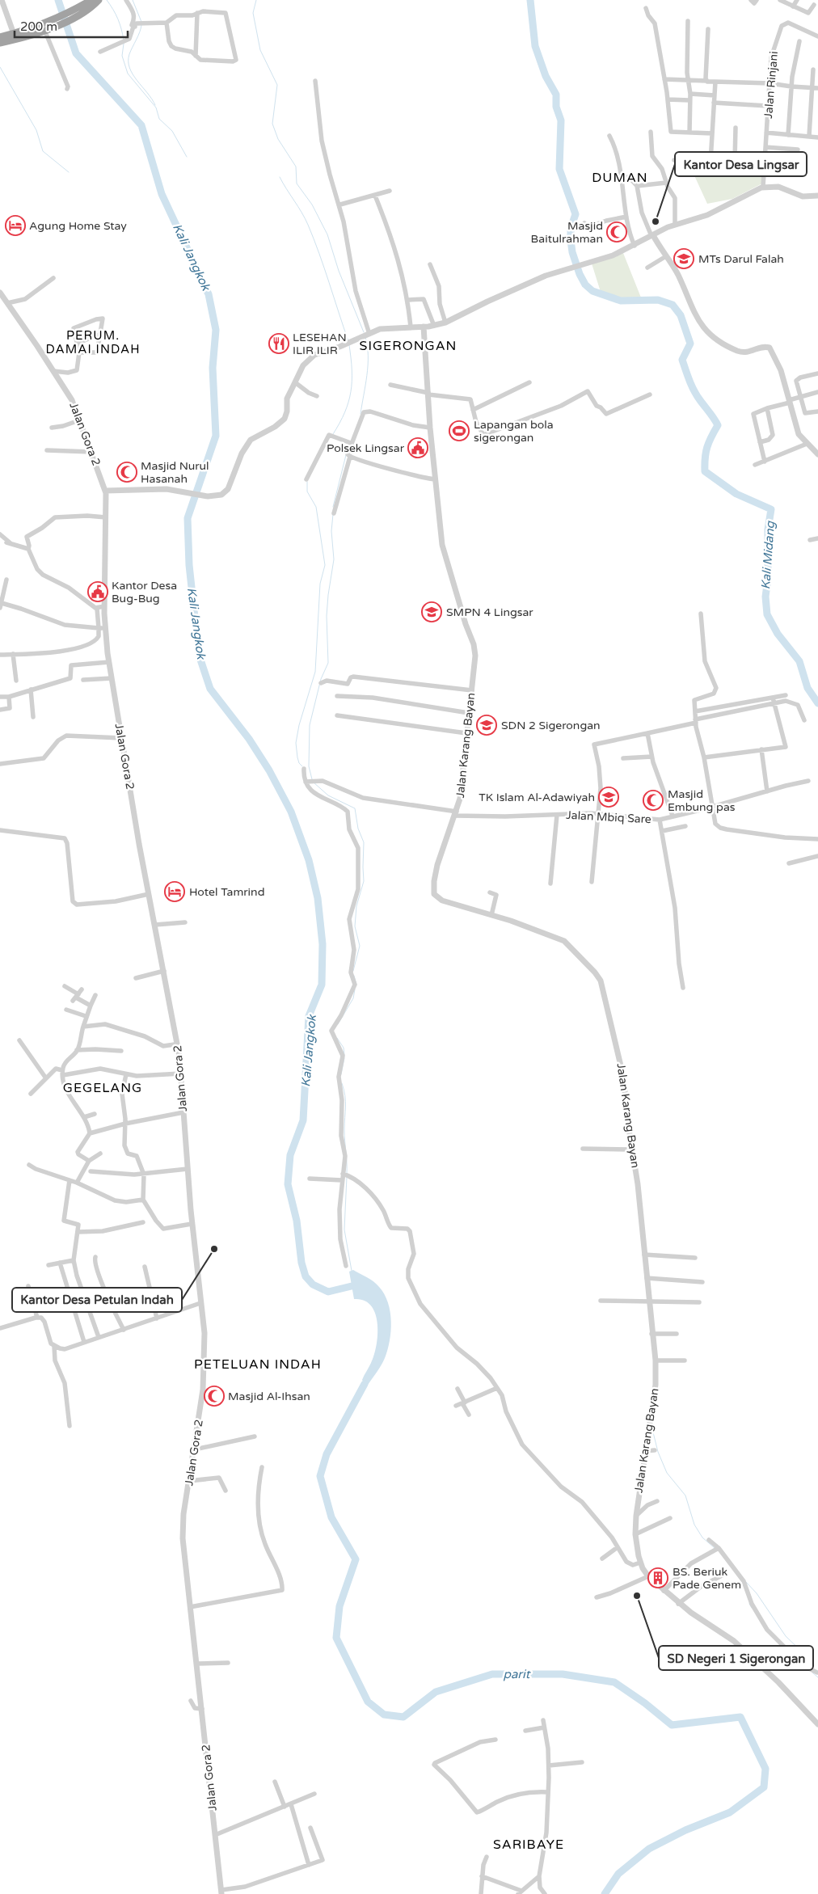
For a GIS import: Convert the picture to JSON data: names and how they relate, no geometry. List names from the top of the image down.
{
  "streets": {
    "street": [
      "Jalan Rinjani",
      "Jalan Gora 2",
      "Jalan Karang Bayan",
      "Jalan Mbiq Sare"
    ]
  },
  "crossings": [
    ["Jalan Karang Bayan", "Jalan Mbiq Sare"]
  ],
  "districts": [
    "DUMAN",
    "PERUM. DAMAI INDAH",
    "SIGERONGAN",
    "GEGELANG",
    "PETELUAN INDAH",
    "SARIBAYE"
  ],
  "water": ["Kali Jangkok", "Kali Midang", "parit"],
  "places": {
    "other": ["Kantor Desa Lingsar", "Kantor Desa Petulan Indah", "SD Negeri 1 Sigerongan"],
    "hotel": ["Agung Home Stay", "Hotel Tamrind"],
    "mosque": [
      "Masjid Baitulrahman",
      "Masjid Nurul Hasanah",
      "Masjid Embung pas",
      "Masjid Al-Ihsan"
    ],
    "school or university": [
      "MTs Darul Falah",
      "SMPN 4 Lingsar",
      "SDN 2 Sigerongan",
      "TK Islam Al-Adawiyah"
    ],
    "restaurant": ["LESEHAN ILIR ILIR"],
    "sports": ["Lapangan bola sigerongan"],
    "public building": ["Polsek Lingsar", "Kantor Desa Bug-Bug"],
    "building": ["BS. Beriuk Pade Genem"]
  },
  "scale_bar": "200 m"
}
